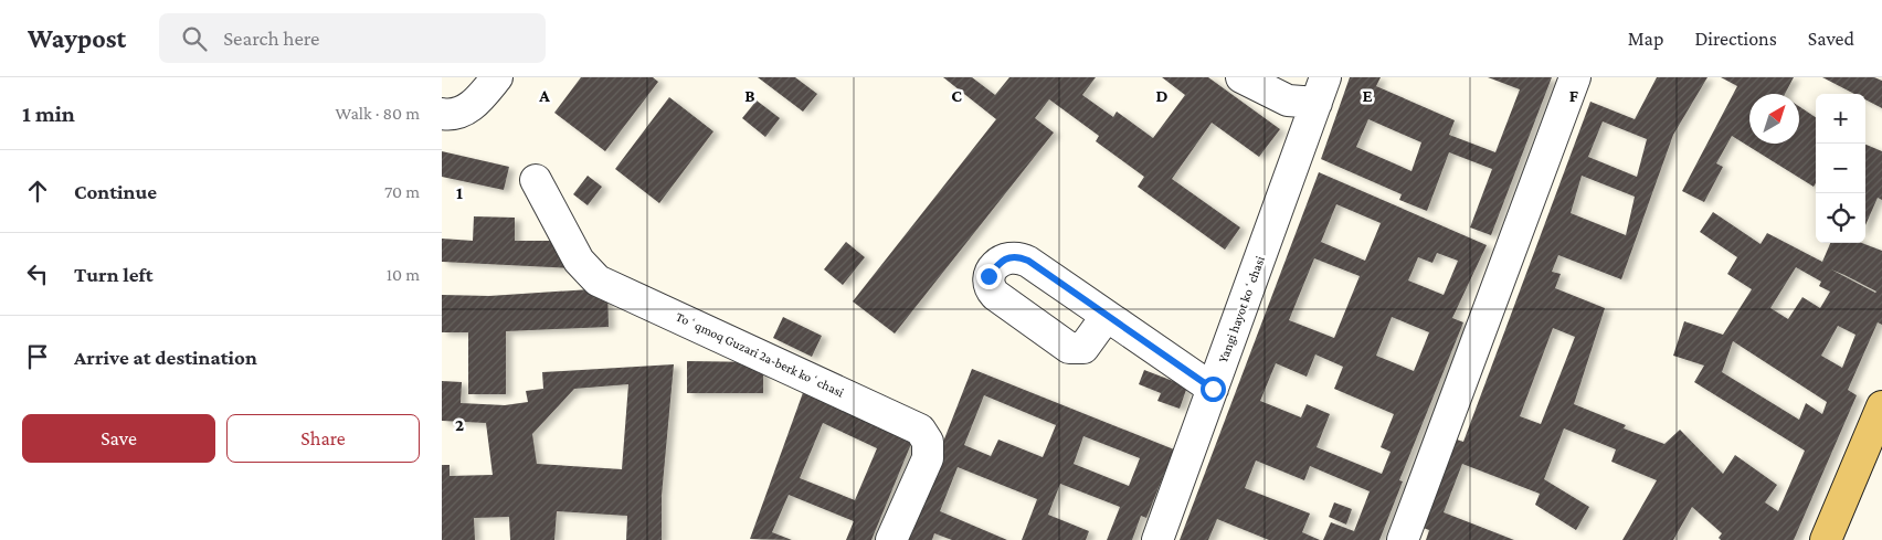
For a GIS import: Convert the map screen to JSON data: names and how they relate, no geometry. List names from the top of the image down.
{
  "streets": {
    "street": ["Yangi hayot koʻchasi", "Toʻqmoq Guzari 2a-berk koʻchasi"]
  },
  "north": "top right",
  "page": {
    "header": "Waypost",
    "search": "Search here",
    "nav": ["Map", "Directions", "Saved"],
    "heading": ["1 min", "Walk · 80 m"],
    "map_buttons": ["+", "−"],
    "list": [
      ["Continue", "70 m"],
      ["Turn left", "10 m"],
      "Arrive at destination"
    ],
    "buttons": ["Save", "Share"]
  },
  "grid": {
    "columns": [
      "A",
      "B",
      "C",
      "D",
      "E",
      "F"
    ],
    "rows": ["1", "2"]
  }
}
